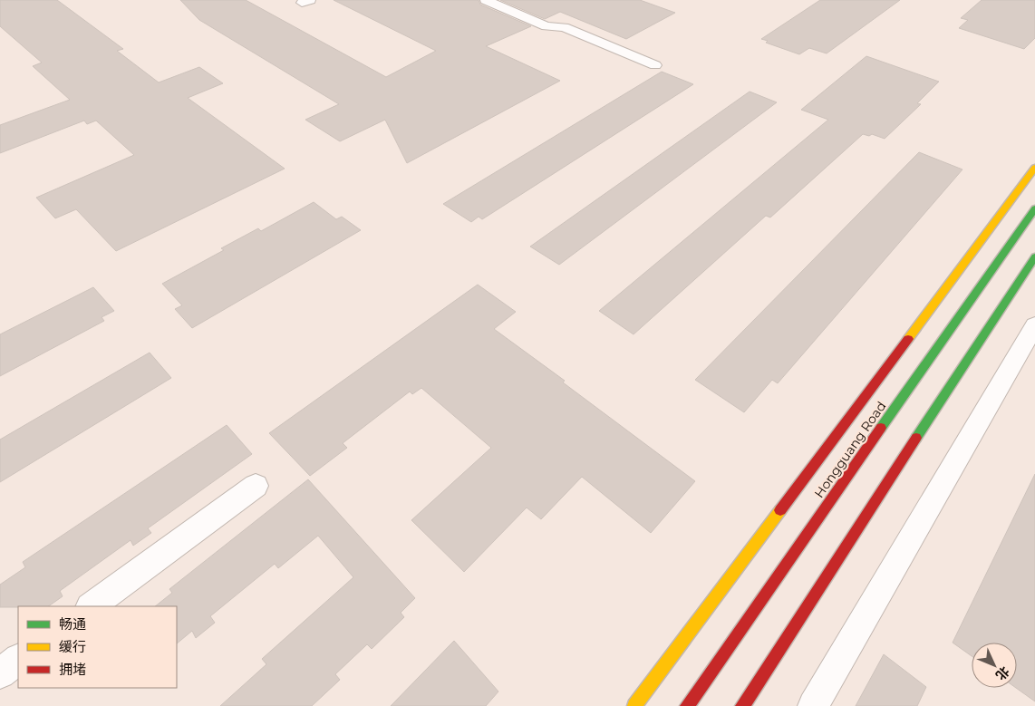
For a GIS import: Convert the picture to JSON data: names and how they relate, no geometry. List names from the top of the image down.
{
  "streets": {
    "main road": ["Hongguang Road"]
  },
  "legend": ["畅通", "缓行", "拥堵"],
  "north": "bottom right"
}
